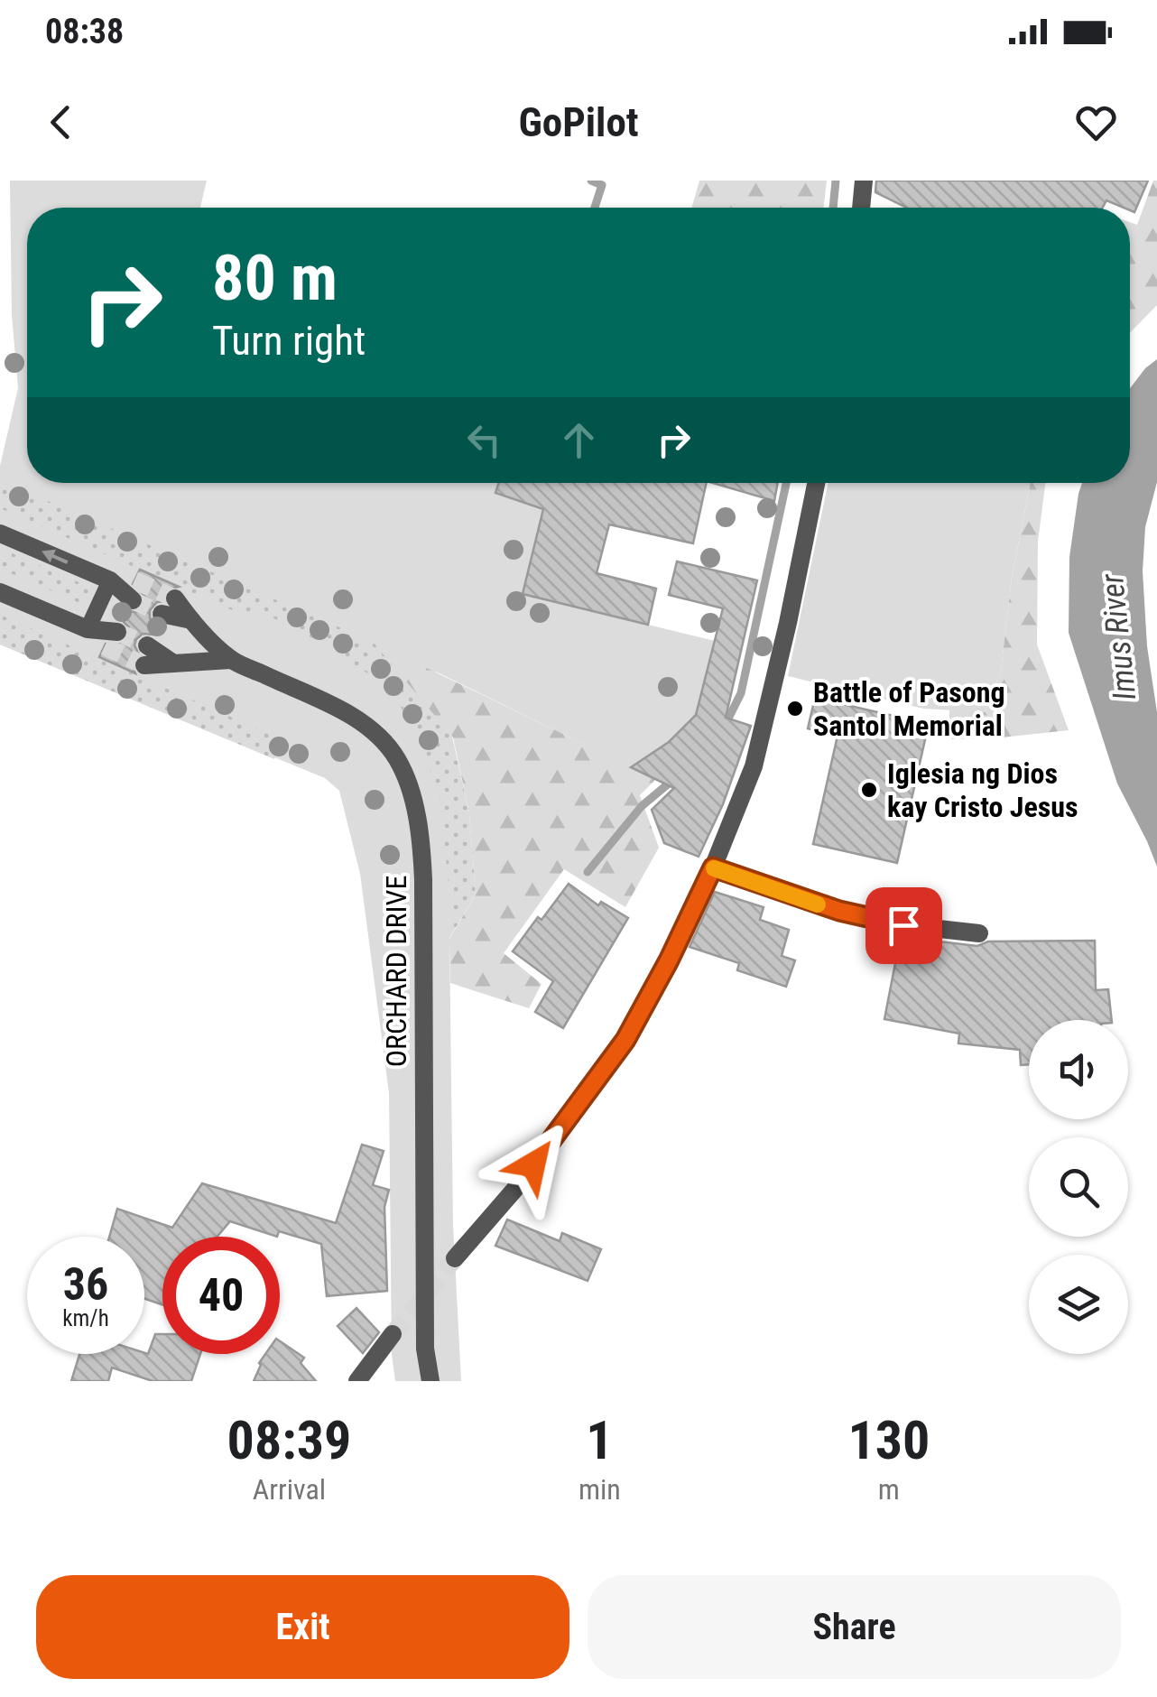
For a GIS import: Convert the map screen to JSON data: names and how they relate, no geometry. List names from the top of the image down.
{
  "streets": {
    "street": ["ORCHARD DRIVE"]
  },
  "water": ["Imus River"],
  "places": ["Battle of Pasong Santol Memorial", "Iglesia ng Dios kay Cristo Jesus"],
  "page": {
    "status": "08:38",
    "header": "GoPilot",
    "turn": ["80 m", "Turn right"],
    "speed": "36 km/h",
    "limit": "40",
    "eta": [
      "08:39",
      "Arrival",
      "1",
      "min",
      "130",
      "m"
    ],
    "buttons": ["Exit", "Share"]
  }
}
